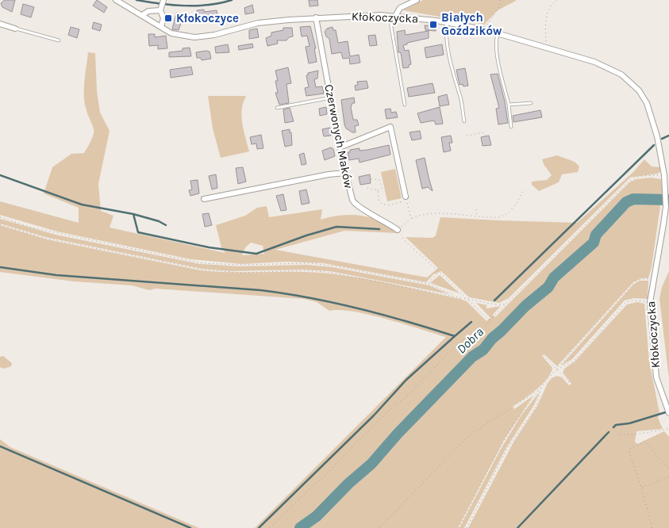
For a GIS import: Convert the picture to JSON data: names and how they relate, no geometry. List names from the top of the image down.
{
  "streets": {
    "street": ["Kłokoczycka", "Czerwonych Maków"]
  },
  "crossings": [
    ["Kłokoczycka", "Czerwonych Maków"]
  ],
  "water": ["Dobra"],
  "places": {
    "transit": ["Kłokoczyce", "Białych Goździków"]
  }
}
